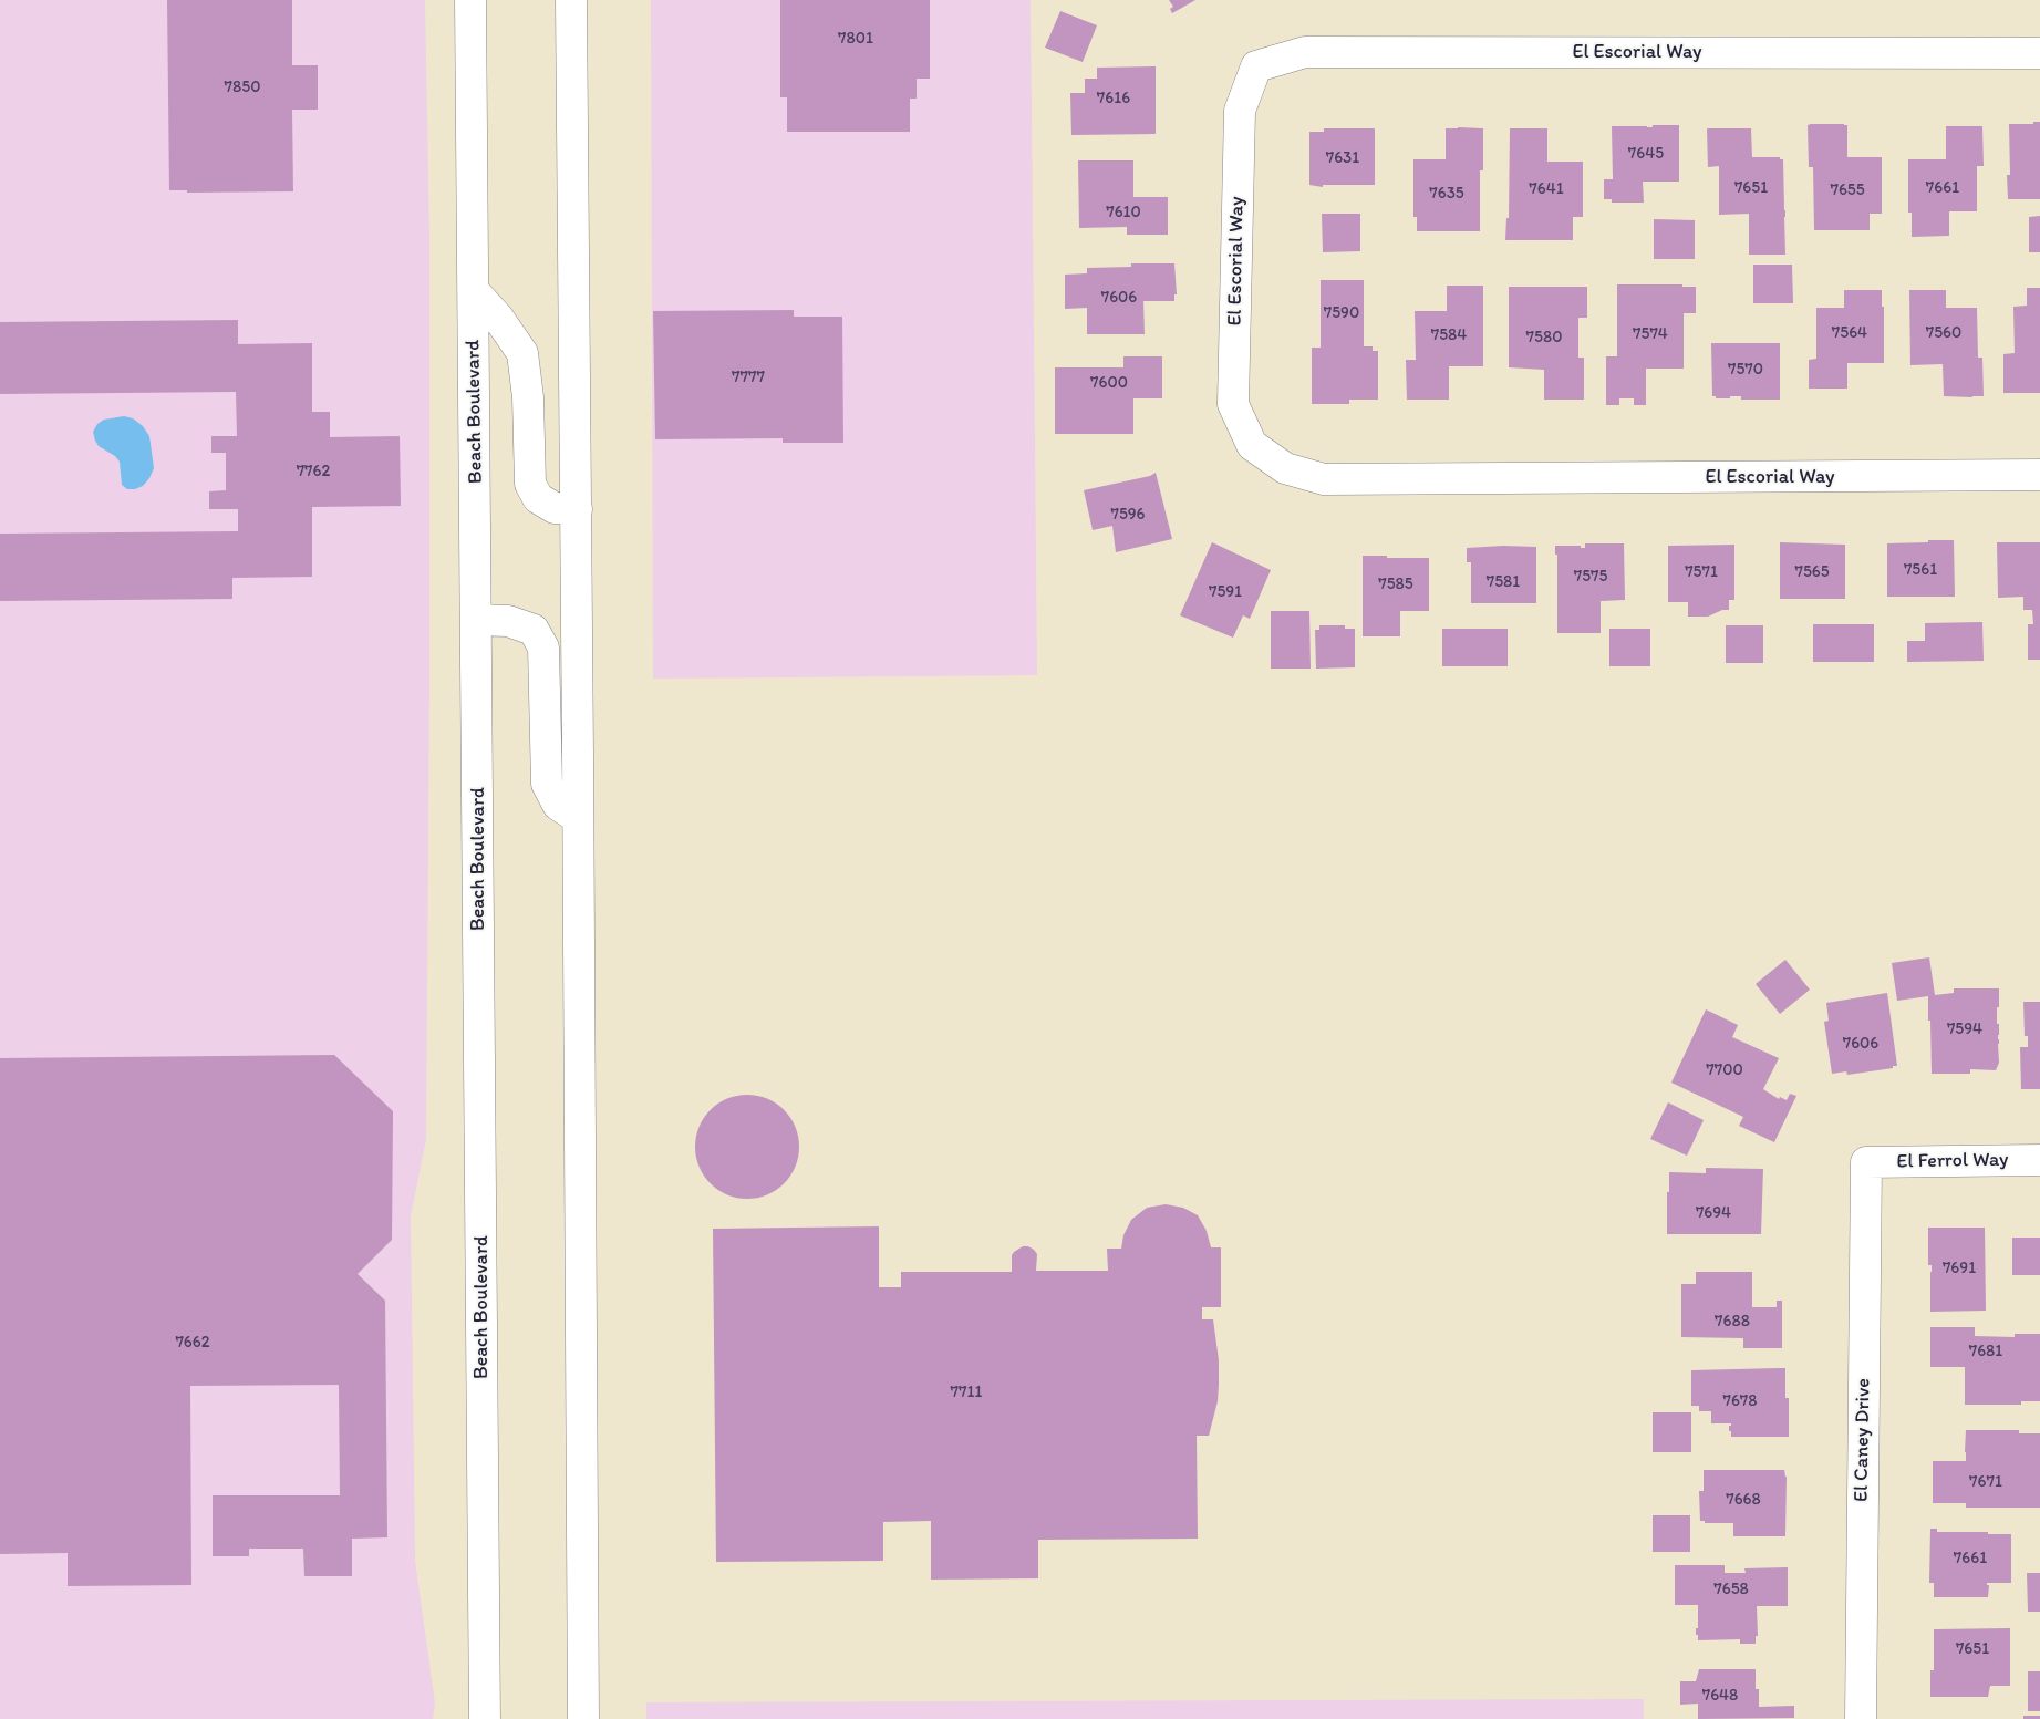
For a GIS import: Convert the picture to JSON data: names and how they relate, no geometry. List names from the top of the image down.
{
  "streets": {
    "main road": [
      "El Escorial Way",
      "Beach Boulevard",
      "El Ferrol Way",
      "El Caney Drive"
    ]
  },
  "crossings": [
    ["El Ferrol Way", "El Caney Drive"]
  ],
  "house_numbers": [
    "7801",
    "7850",
    "7616",
    "7645",
    "7631",
    "7651",
    "7661",
    "7641",
    "7655",
    "7635",
    "7610",
    "7606",
    "7590",
    "7564",
    "7560",
    "7574",
    "7584",
    "7580",
    "7570",
    "7777",
    "7600",
    "7762",
    "7596",
    "7561",
    "7571",
    "7565",
    "7575",
    "7581",
    "7585",
    "7591",
    "7594",
    "7606",
    "7700",
    "7694",
    "7691",
    "7688",
    "7662",
    "7681",
    "7711",
    "7678",
    "7671",
    "7668",
    "7661",
    "7658",
    "7651",
    "7648"
  ]
}
